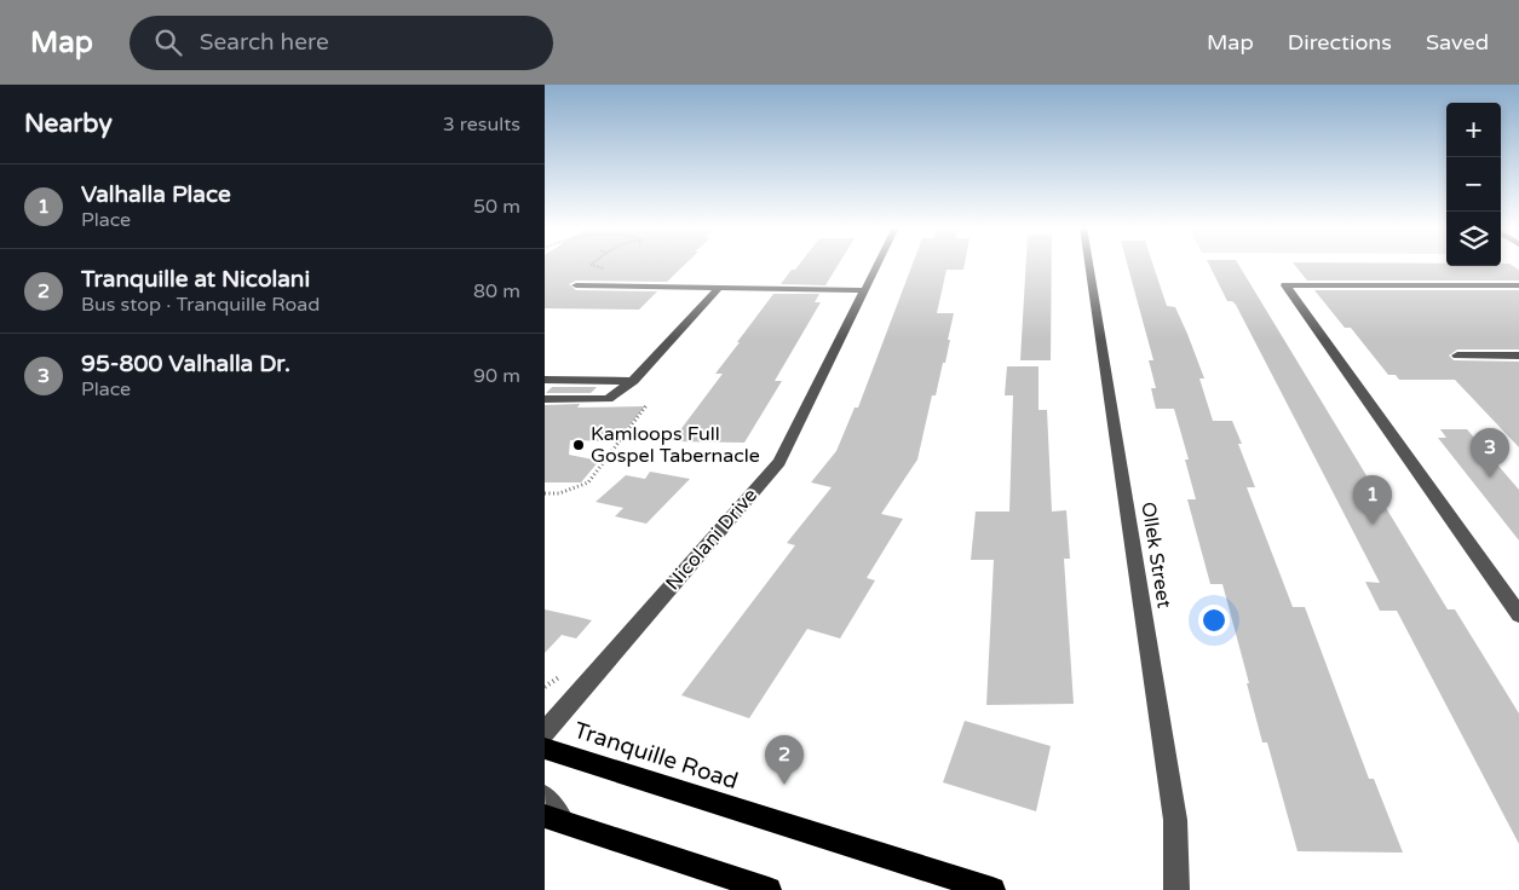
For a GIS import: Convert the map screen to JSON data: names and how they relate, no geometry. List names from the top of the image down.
{
  "streets": {
    "main road": ["Tranquille Road"],
    "street": ["Nicolani Drive", "Ollek Street"]
  },
  "places": ["Kamloops Full Gospel Tabernacle"],
  "page": {
    "header": "Map",
    "search": "Search here",
    "nav": ["Map", "Directions", "Saved"],
    "heading": ["Nearby", "3 results"],
    "map_buttons": ["+", "−"],
    "list": [
      {
        "mark": "1",
        "name": "Valhalla Place",
        "note": "Place",
        "value": "50 m"
      },
      {
        "mark": "2",
        "name": "Tranquille at Nicolani",
        "note": "Bus stop · Tranquille Road",
        "value": "80 m"
      },
      {
        "mark": "3",
        "name": "95-800 Valhalla Dr.",
        "note": "Place",
        "value": "90 m"
      }
    ],
    "pins": ["3", "1", "2"]
  }
}
